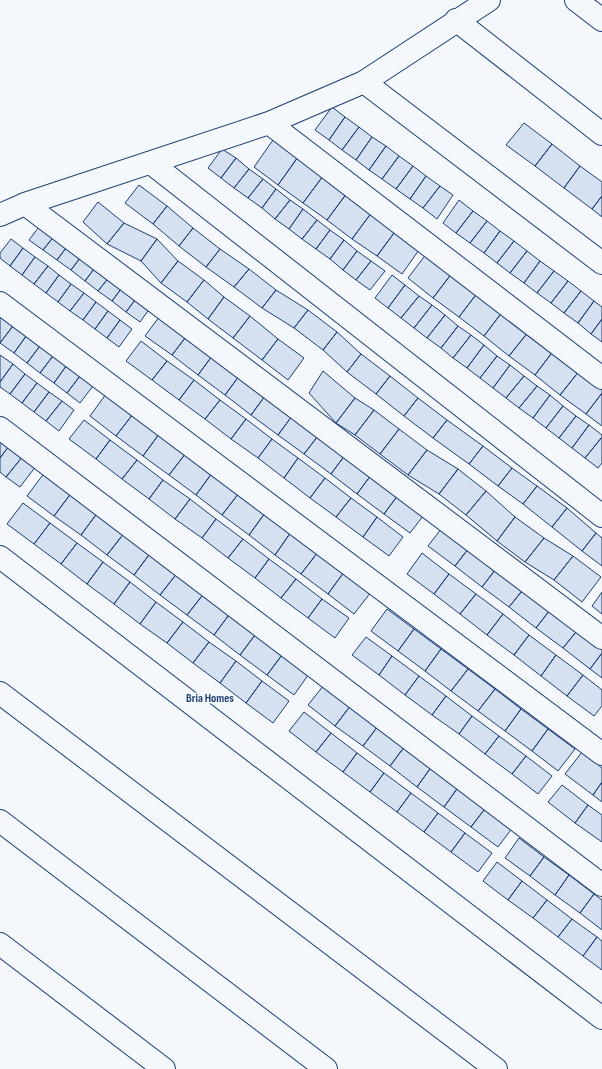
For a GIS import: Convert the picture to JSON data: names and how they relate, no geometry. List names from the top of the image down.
{
  "districts": ["Bria Homes"]
}
